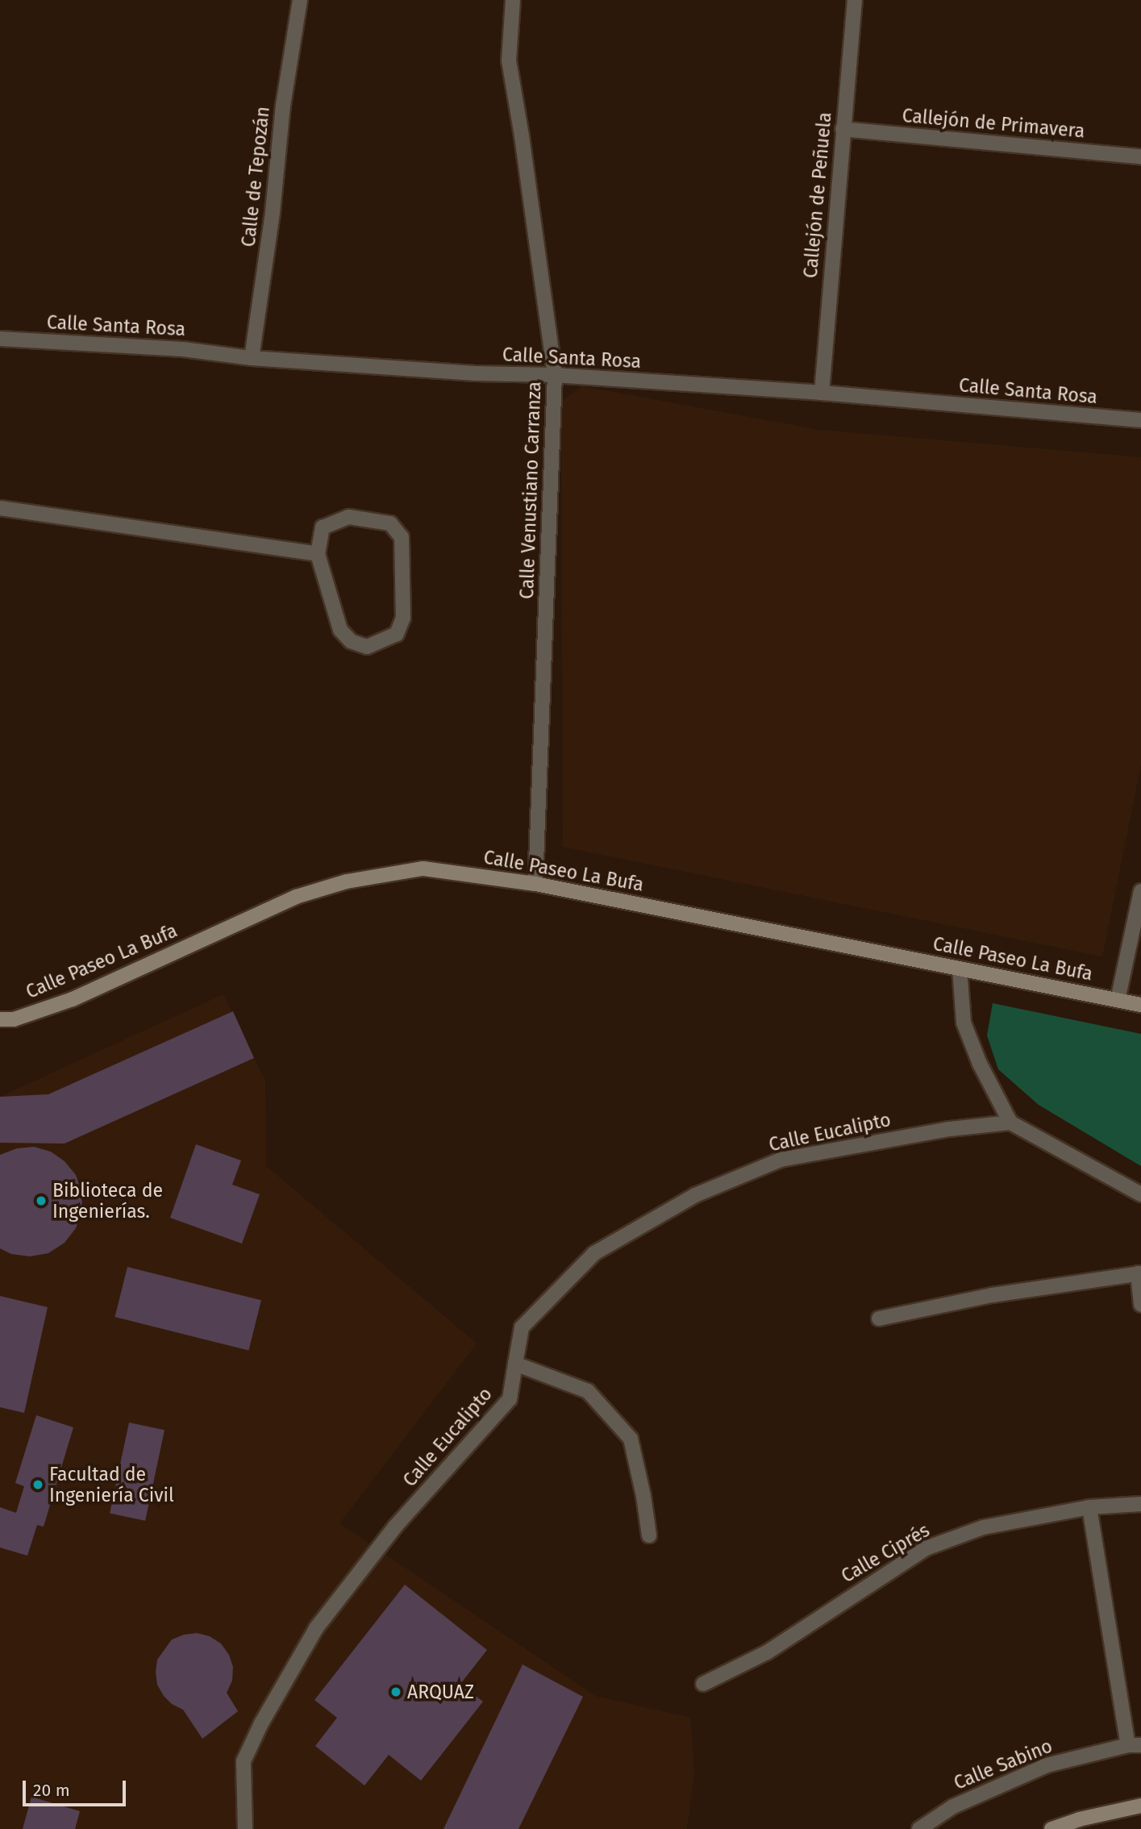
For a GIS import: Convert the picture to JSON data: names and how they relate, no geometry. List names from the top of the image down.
{
  "streets": {
    "street": [
      "Callejón de Primavera",
      "Calle de Tepozán",
      "Callejón de Peñuela",
      "Calle Santa Rosa",
      "Calle Venustiano Carranza",
      "Calle Paseo La Bufa",
      "Calle Eucalipto",
      "Calle Ciprés",
      "Calle Sabino"
    ]
  },
  "crossings": [
    ["Callejón de Primavera", "Callejón de Peñuela"],
    ["Calle de Tepozán", "Calle Santa Rosa"],
    ["Callejón de Peñuela", "Calle Santa Rosa"],
    ["Calle Santa Rosa", "Calle Venustiano Carranza"],
    ["Calle Venustiano Carranza", "Calle Paseo La Bufa"]
  ],
  "places": ["Biblioteca de Ingenierías.", "Facultad de Ingeniería Civil", "ARQUAZ"],
  "scale_bar": "20 m"
}
